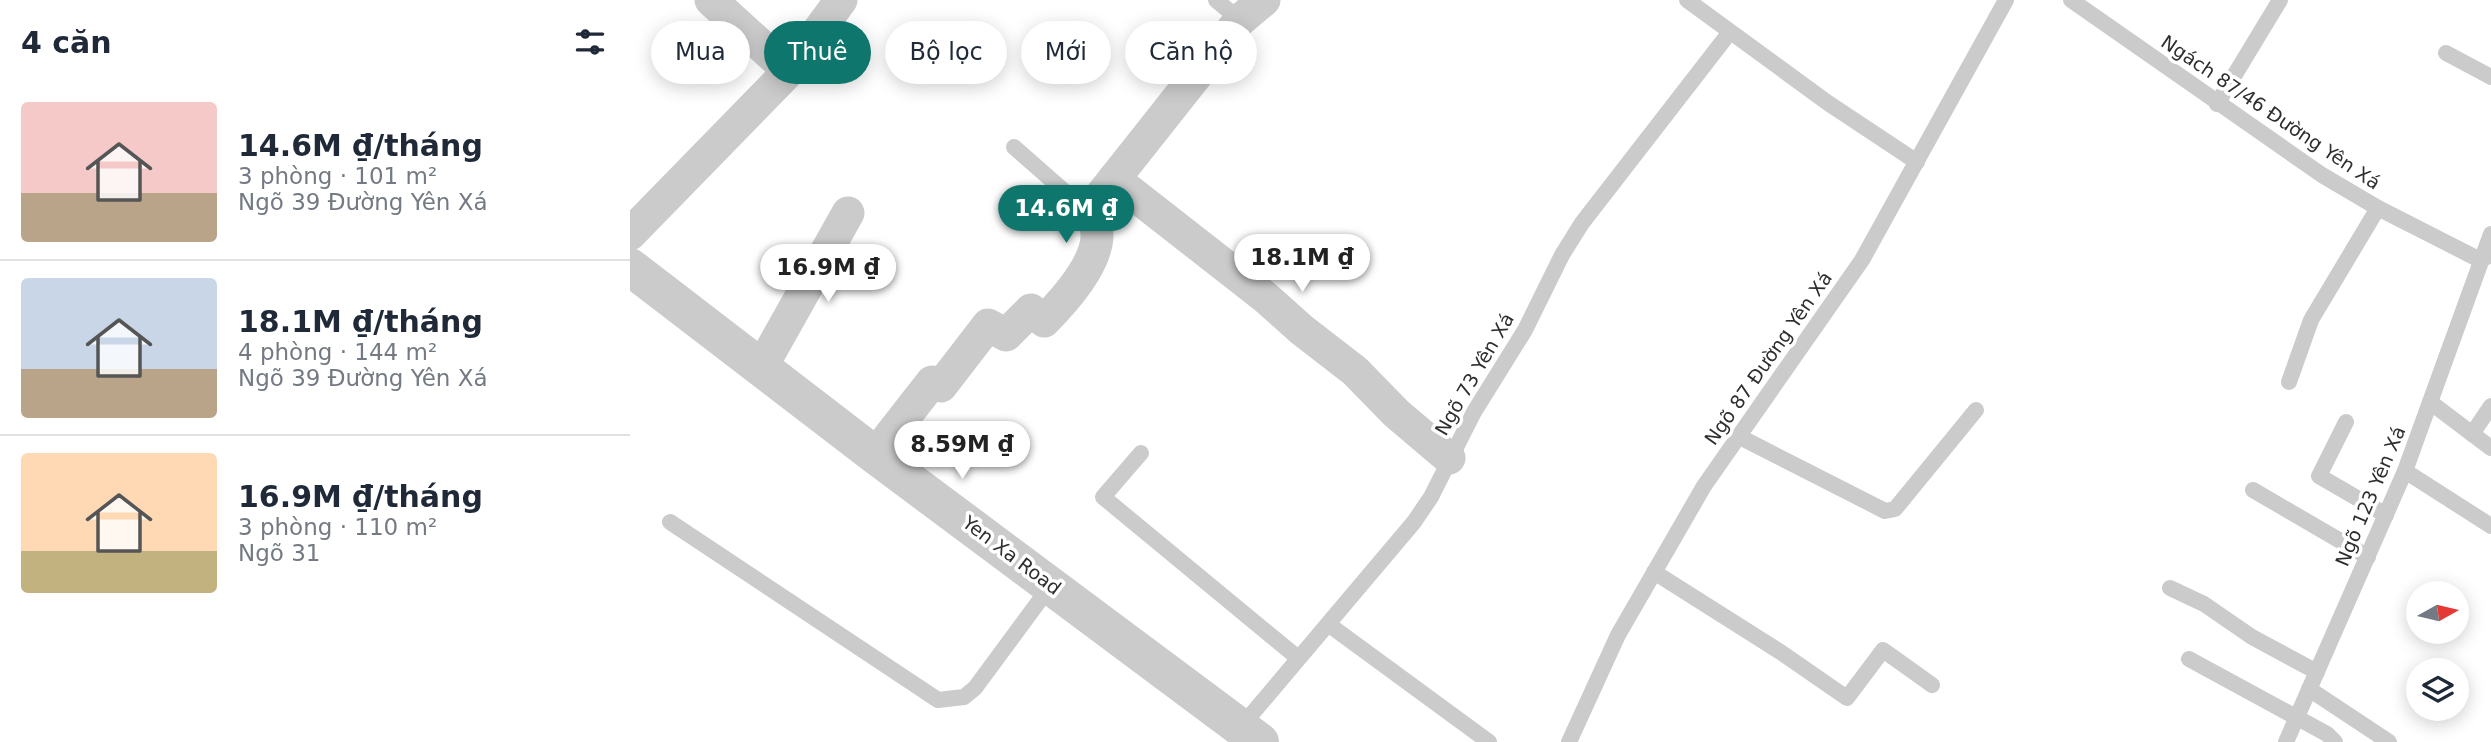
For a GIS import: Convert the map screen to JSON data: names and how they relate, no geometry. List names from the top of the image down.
{
  "streets": {
    "street": ["Yen Xa Road"],
    "lane": [
      "Ngách 87/46 Đường Yên Xá",
      "Ngõ 87 Đường Yên Xá",
      "Ngõ 73 Yên Xá",
      "Ngõ 123 Yên Xá"
    ]
  },
  "crossings": [
    ["Ngách 87/46 Đường Yên Xá", "Ngõ 123 Yên Xá"],
    ["Ngõ 73 Yên Xá", "Yen Xa Road"]
  ],
  "north": "right",
  "page": {
    "heading": "4 căn",
    "chip": [
      "Mua",
      "Thuê",
      "Bộ lọc",
      "Mới",
      "Căn hộ"
    ],
    "list": [
      {
        "name": "14.6M ₫/tháng",
        "note": "3 phòng · 101 m² · Ngõ 39 Đường Yên Xá"
      },
      {
        "name": "18.1M ₫/tháng",
        "note": "4 phòng · 144 m² · Ngõ 39 Đường Yên Xá"
      },
      {
        "name": "16.9M ₫/tháng",
        "note": "3 phòng · 110 m² · Ngõ 31"
      }
    ],
    "price": [
      "14.6M ₫",
      "18.1M ₫",
      "16.9M ₫",
      "8.59M ₫"
    ]
  }
}
